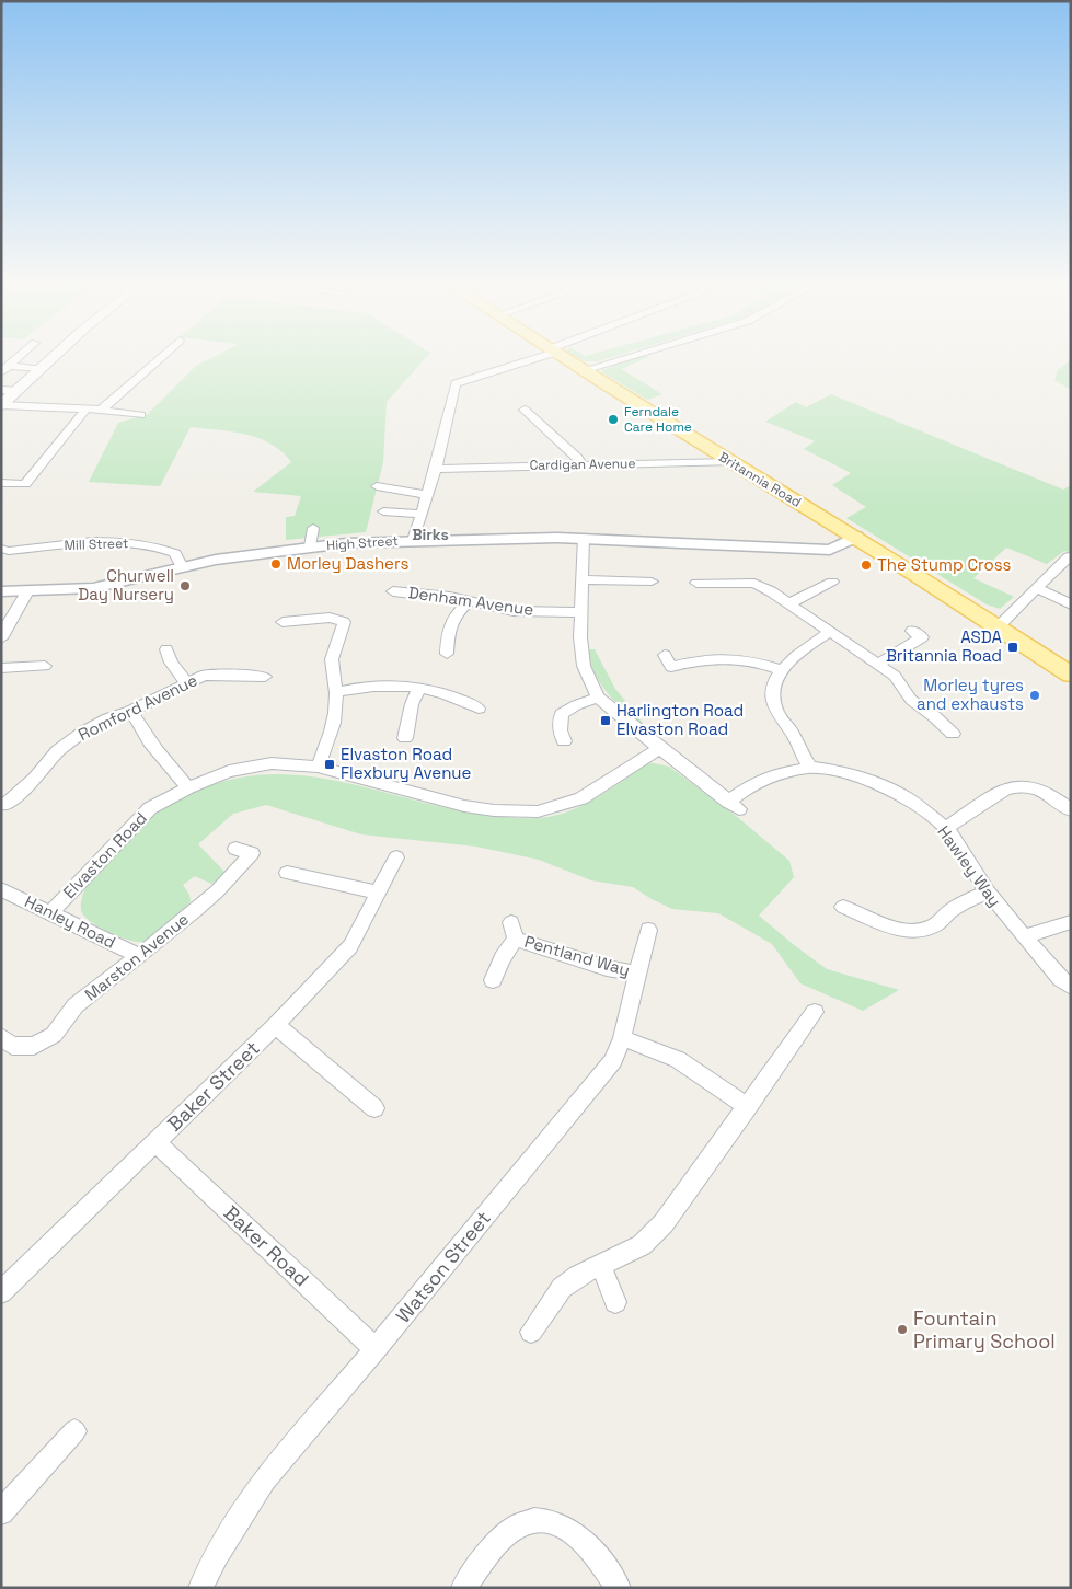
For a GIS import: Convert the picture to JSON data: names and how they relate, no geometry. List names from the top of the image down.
{
  "streets": {
    "main road": ["Britannia Road"],
    "street": [
      "Cardigan Avenue",
      "High Street",
      "Mill Street",
      "Denham Avenue",
      "Romford Avenue",
      "Elvaston Road",
      "Hawley Way",
      "Hanley Road",
      "Pentland Way",
      "Marston Avenue",
      "Baker Street",
      "Baker Road",
      "Watson Street"
    ]
  },
  "crossings": [
    ["Cardigan Avenue", "Britannia Road"],
    ["Britannia Road", "High Street"],
    ["High Street", "Mill Street"],
    ["Elvaston Road", "Hawley Way"],
    ["Elvaston Road", "Hanley Road"],
    ["Hanley Road", "Marston Avenue"],
    ["Pentland Way", "Watson Street"],
    ["Baker Street", "Baker Road"],
    ["Baker Road", "Watson Street"]
  ],
  "districts": ["Birks"],
  "places": {
    "other": [
      "Ferndale Care Home",
      "Morley Dashers",
      "The Stump Cross",
      "Churwell Day Nursery",
      "Morley tyres and exhausts",
      "Fountain Primary School"
    ],
    "transit": ["ASDA Britannia Road", "Harlington Road Elvaston Road", "Elvaston Road Flexbury Avenue"]
  }
}
